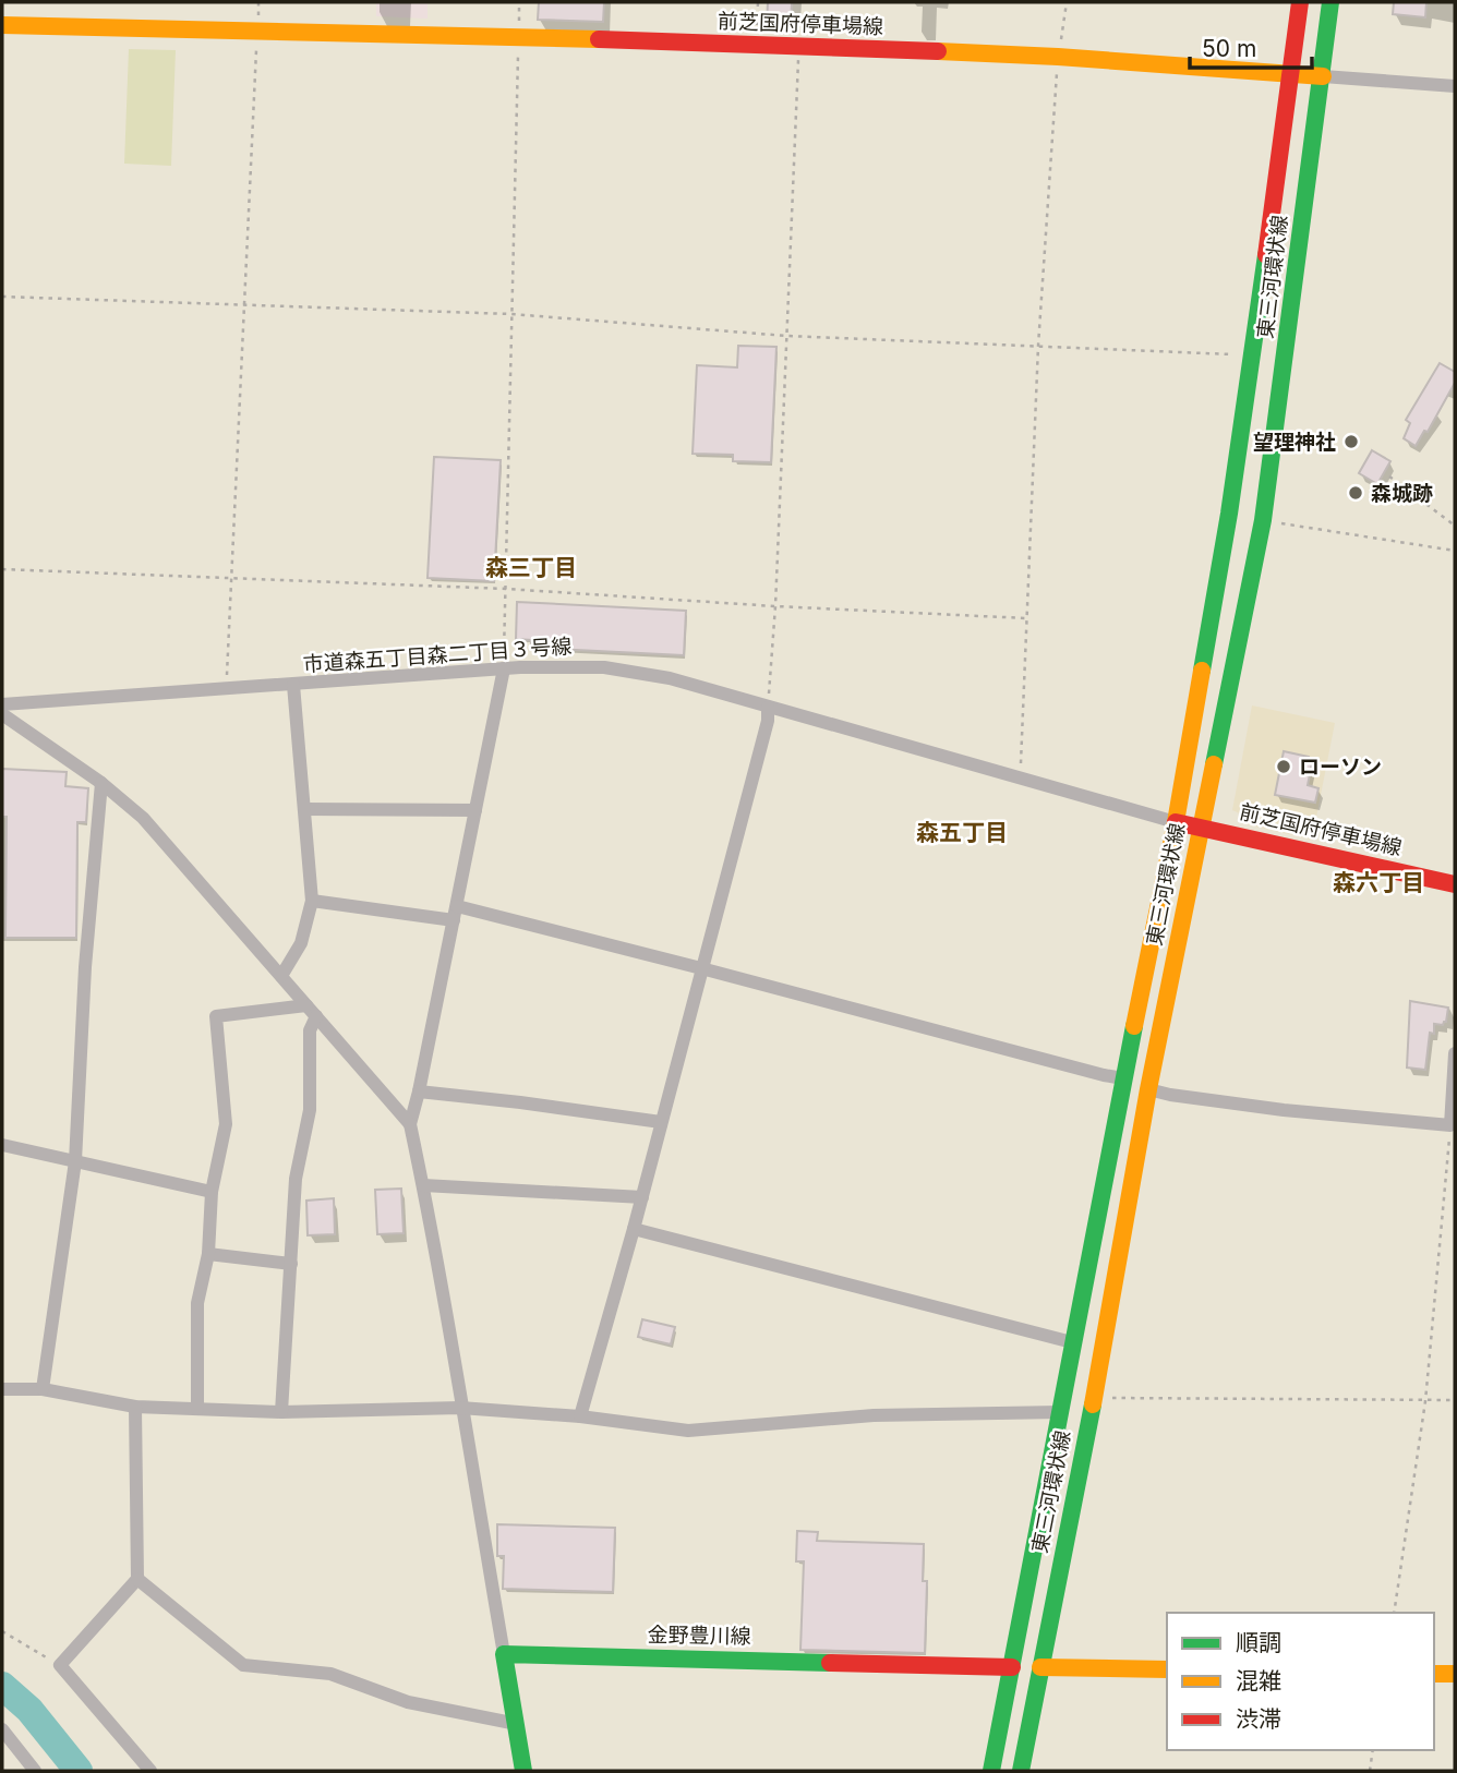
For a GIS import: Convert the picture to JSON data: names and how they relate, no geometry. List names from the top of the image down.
{
  "streets": {
    "main road": ["前芝国府停車場線", "東三河環状線", "金野豊川線"],
    "street": ["市道森五丁目森二丁目３号線"]
  },
  "crossings": [
    ["前芝国府停車場線", "東三河環状線"],
    ["前芝国府停車場線", "市道森五丁目森二丁目３号線"],
    ["東三河環状線", "市道森五丁目森二丁目３号線"],
    ["東三河環状線", "金野豊川線"]
  ],
  "districts": ["森三丁目", "森五丁目", "森六丁目"],
  "places": ["望理神社", "森城跡", "ローソン"],
  "legend": ["順調", "混雑", "渋滞"],
  "scale_bar": "50 m"
}
